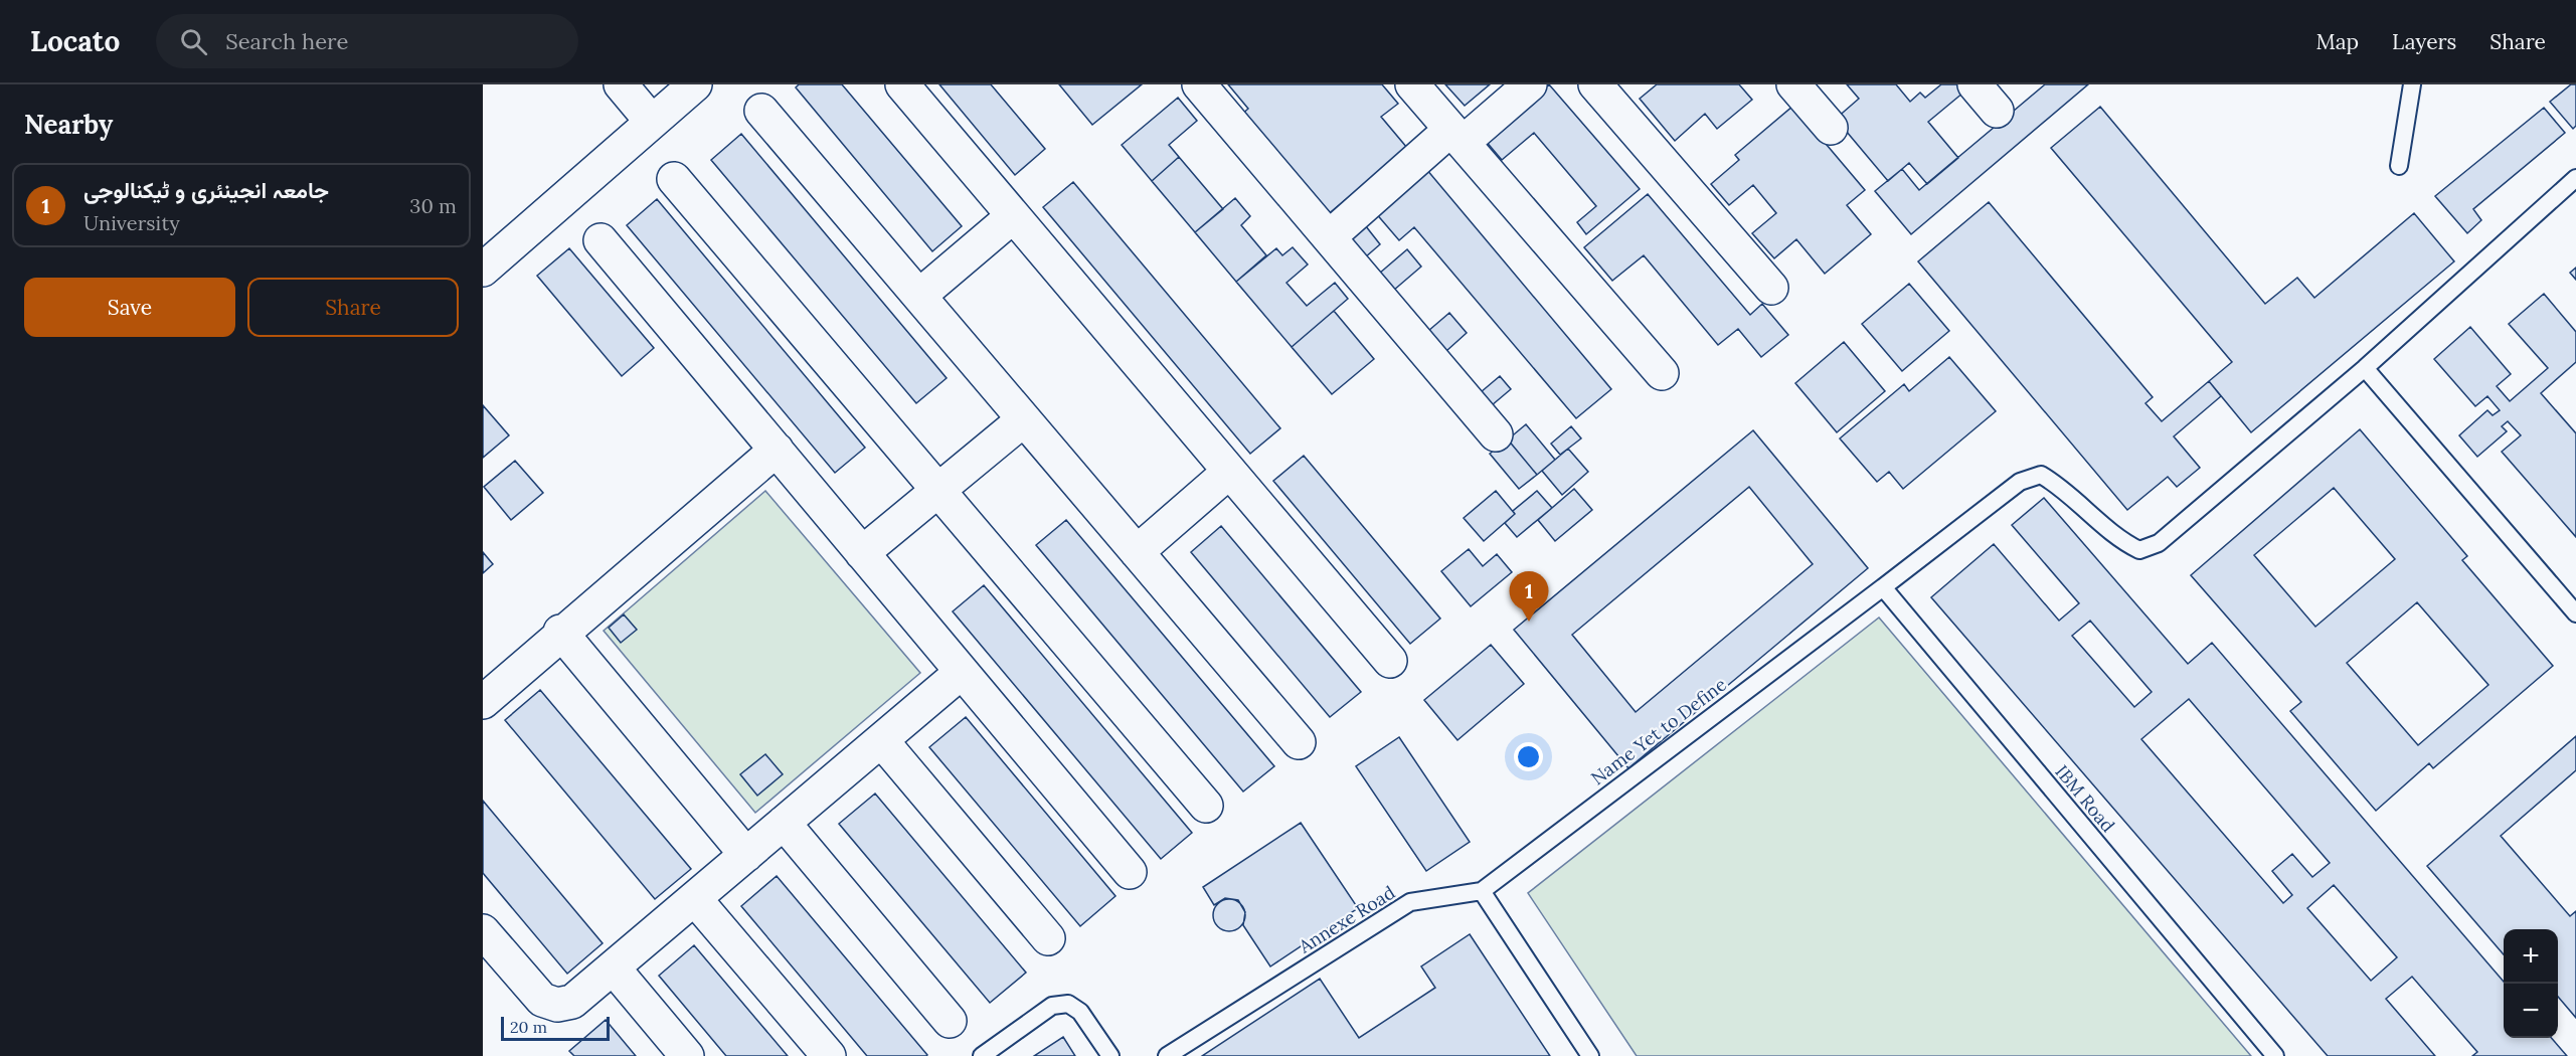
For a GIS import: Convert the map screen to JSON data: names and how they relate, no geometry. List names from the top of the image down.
{
  "streets": {
    "lane": ["Name Yet to Define", "IBM Road", "Annexe Road"]
  },
  "crossings": [
    ["Name Yet to Define", "IBM Road"],
    ["Name Yet to Define", "Annexe Road"]
  ],
  "scale_bar": "20 m",
  "page": {
    "header": "Locato",
    "search": "Search here",
    "nav": ["Map", "Layers", "Share"],
    "heading": "Nearby",
    "list": [
      {
        "mark": "1",
        "name": "جامعہ انجینئری و ٹیکنالوجی",
        "note": "University",
        "value": "30 m"
      }
    ],
    "buttons": ["Save", "Share"],
    "pins": "1",
    "map_buttons": ["+", "−"],
    "scale": "20 m"
  }
}
